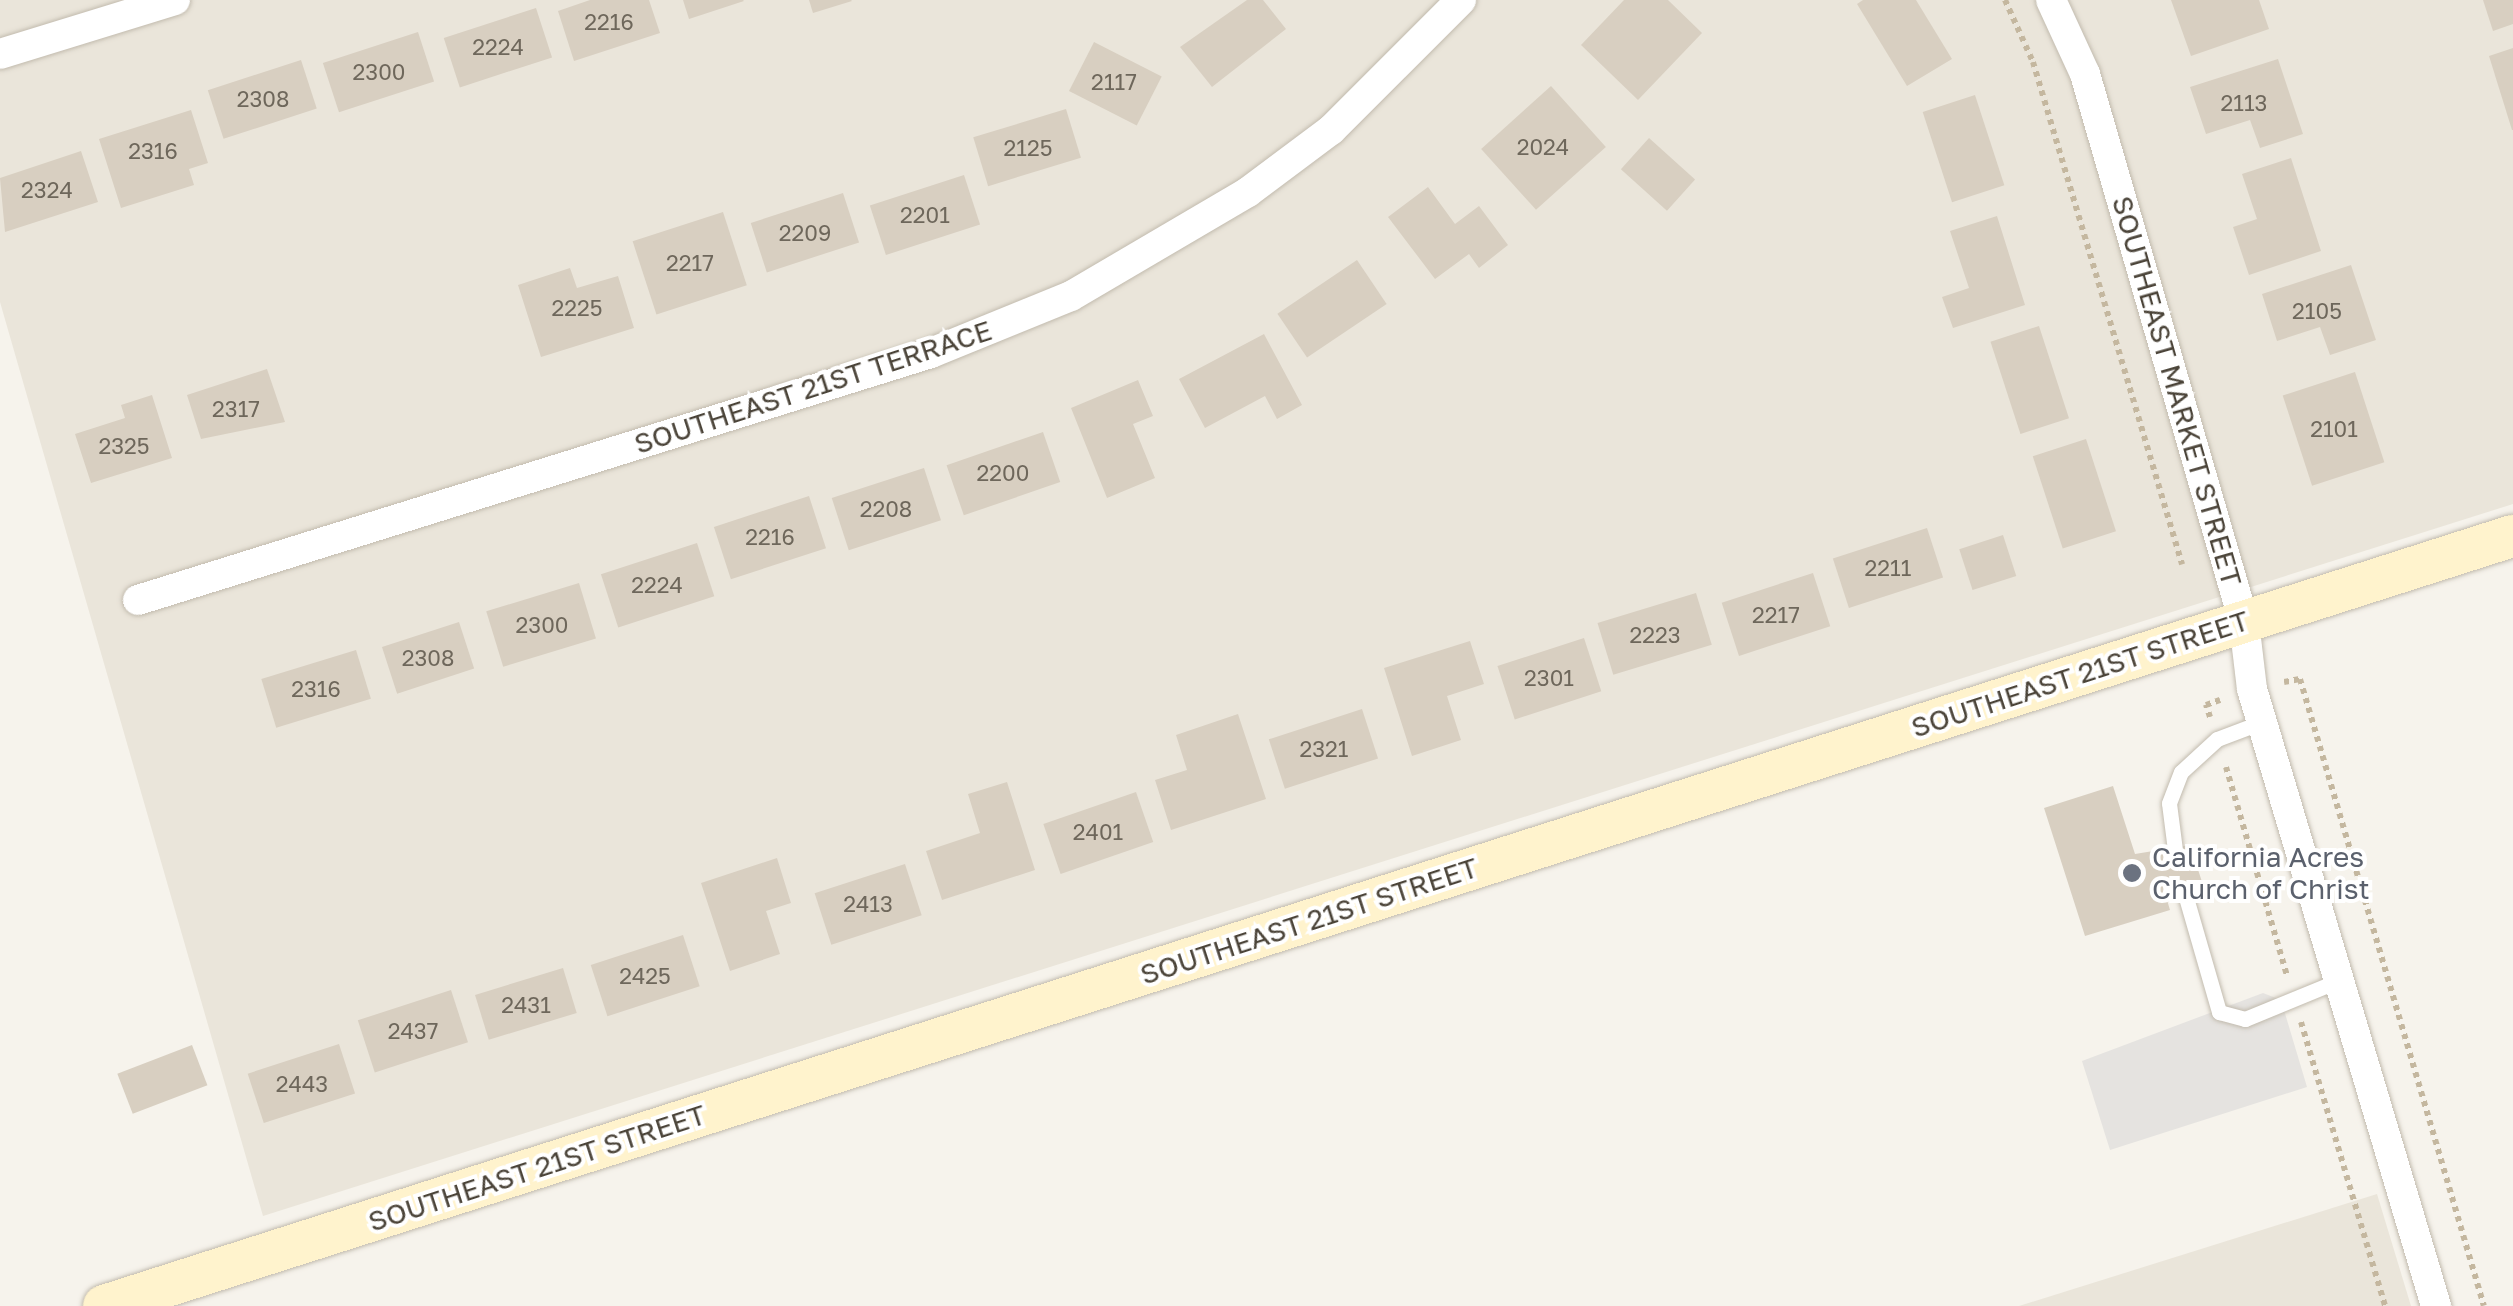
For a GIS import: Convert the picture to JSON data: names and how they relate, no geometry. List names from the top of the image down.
{
  "streets": {
    "street": ["SOUTHEAST 21ST TERRACE", "SOUTHEAST MARKET STREET", "SOUTHEAST 21ST STREET"]
  },
  "crossings": [
    ["SOUTHEAST MARKET STREET", "SOUTHEAST 21ST STREET"]
  ],
  "places": ["California Acres Church of Christ"],
  "house_numbers": [
    "2216",
    "2224",
    "2300",
    "2117",
    "2308",
    "2113",
    "2024",
    "2125",
    "2316",
    "2324",
    "2201",
    "2209",
    "2217",
    "2225",
    "2105",
    "2317",
    "2101",
    "2325",
    "2200",
    "2208",
    "2216",
    "2211",
    "2224",
    "2217",
    "2300",
    "2223",
    "2308",
    "2301",
    "2316",
    "2321",
    "2401",
    "2413",
    "2425",
    "2431",
    "2437",
    "2443"
  ]
}
